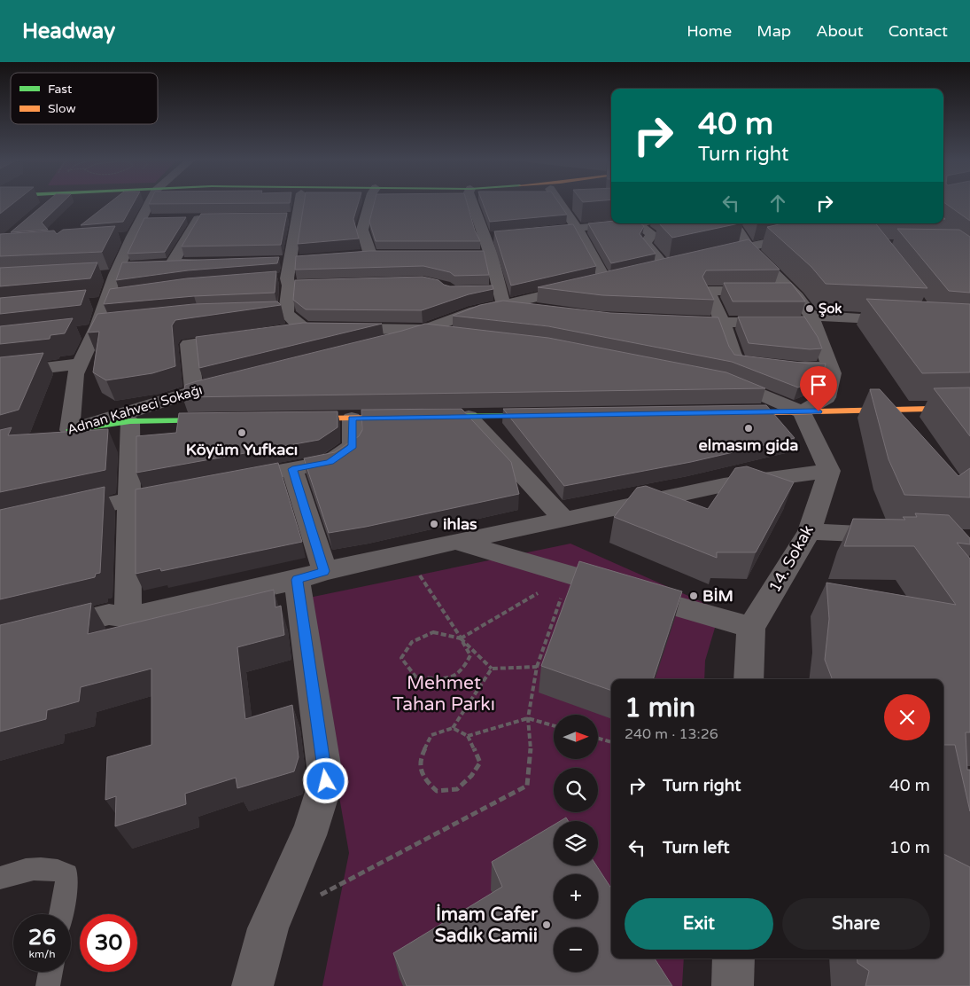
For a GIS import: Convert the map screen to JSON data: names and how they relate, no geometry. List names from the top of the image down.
{
  "streets": {
    "street": ["Adnan Kahveci Sokağı", "14. Sokak"]
  },
  "parks": ["Mehmet Tahan Parkı"],
  "places": [
    "Şok",
    "elmasım gida",
    "Köyüm Yufkacı",
    "ihlas",
    "BİM",
    "İmam Cafer Sadık Camii"
  ],
  "legend": ["Fast", "Slow"],
  "north": "right",
  "page": {
    "header": "Headway",
    "nav": [
      "Home",
      "Map",
      "About",
      "Contact"
    ],
    "turn": ["40 m", "Turn right"],
    "heading": ["1 min", "240 m · 13:26"],
    "map_buttons": ["+", "−"],
    "list": [
      {
        "name": "Turn right",
        "value": "40 m"
      },
      {
        "name": "Turn left",
        "value": "10 m"
      }
    ],
    "buttons": ["Exit", "Share"],
    "speed": "26 km/h",
    "limit": "30"
  }
}
